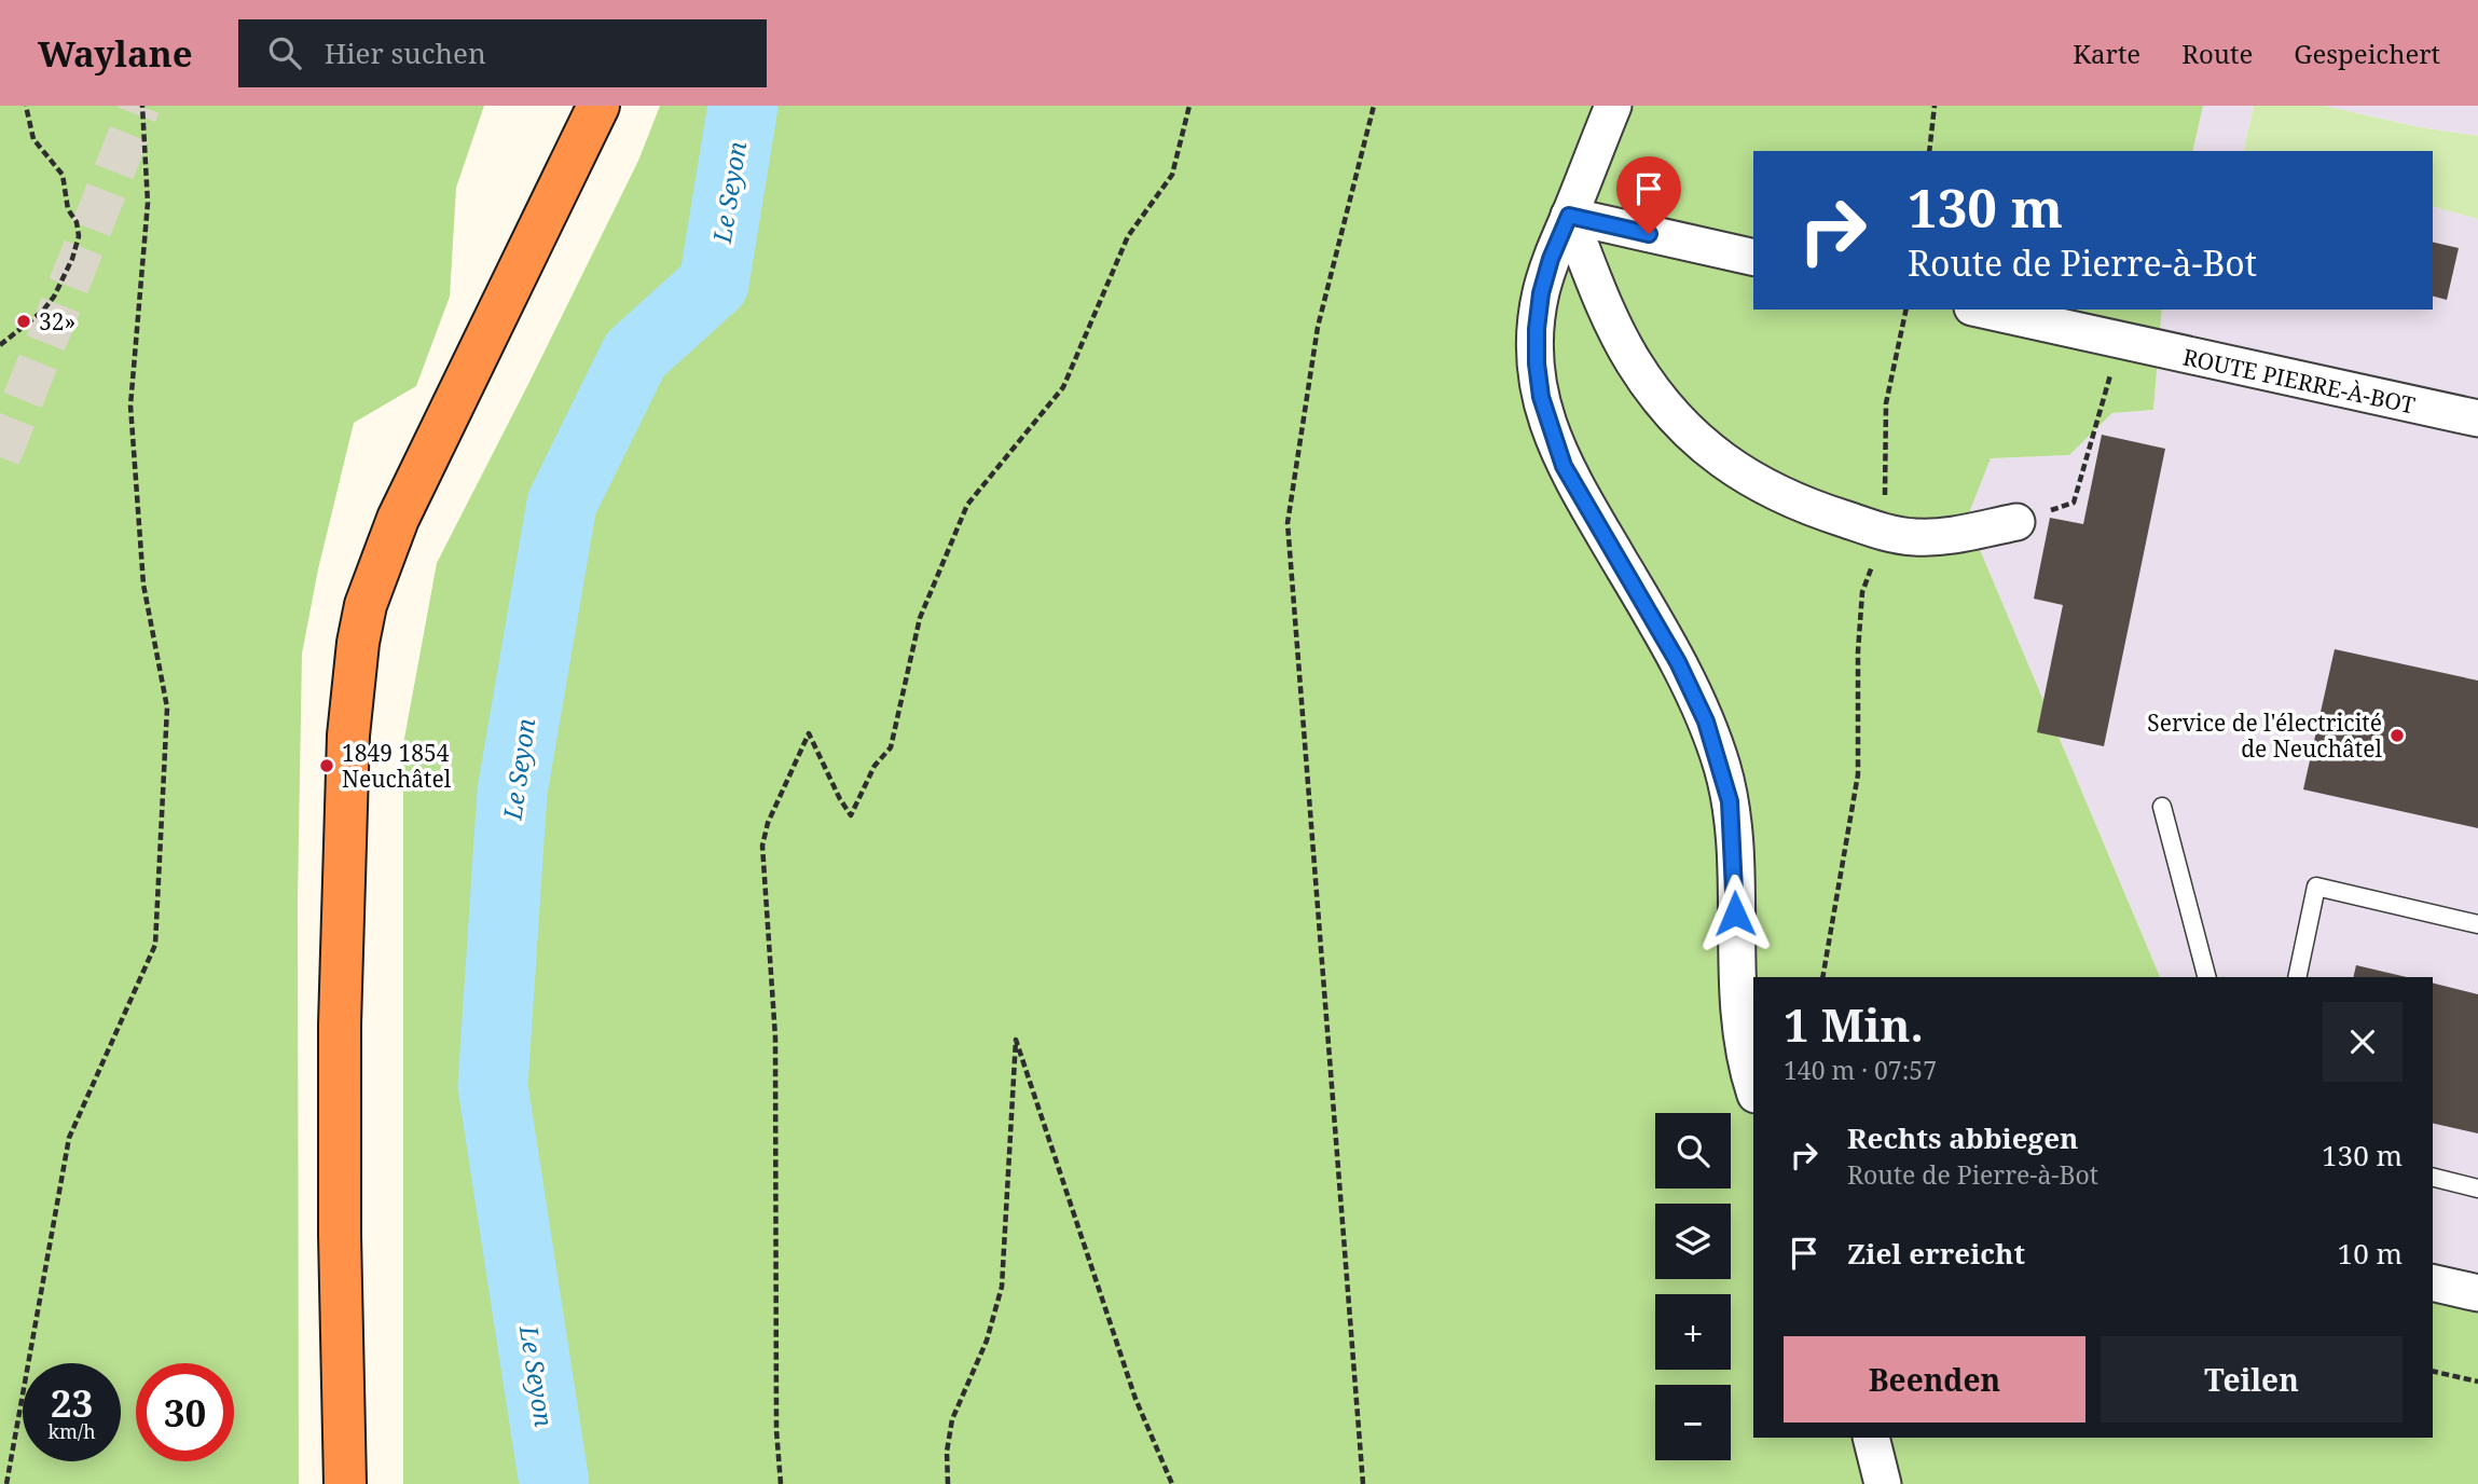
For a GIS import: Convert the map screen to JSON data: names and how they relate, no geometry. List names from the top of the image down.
{
  "streets": {
    "street": ["ROUTE PIERRE-À-BOT"]
  },
  "water": ["Le Seyon"],
  "places": ["32»", "Service de l'électricité de Neuchâtel", "1849 1854 Neuchâtel"],
  "page": {
    "header": "Waylane",
    "search": "Hier suchen",
    "nav": ["Karte", "Route", "Gespeichert"],
    "turn": ["130 m", "Route de Pierre-à-Bot"],
    "heading": ["1 Min.", "140 m · 07:57"],
    "list": [
      {
        "name": "Rechts abbiegen",
        "note": "Route de Pierre-à-Bot",
        "value": "130 m"
      },
      {
        "name": "Ziel erreicht",
        "value": "10 m"
      }
    ],
    "map_buttons": ["+", "−"],
    "buttons": ["Beenden", "Teilen"],
    "speed": "23 km/h",
    "limit": "30"
  }
}
